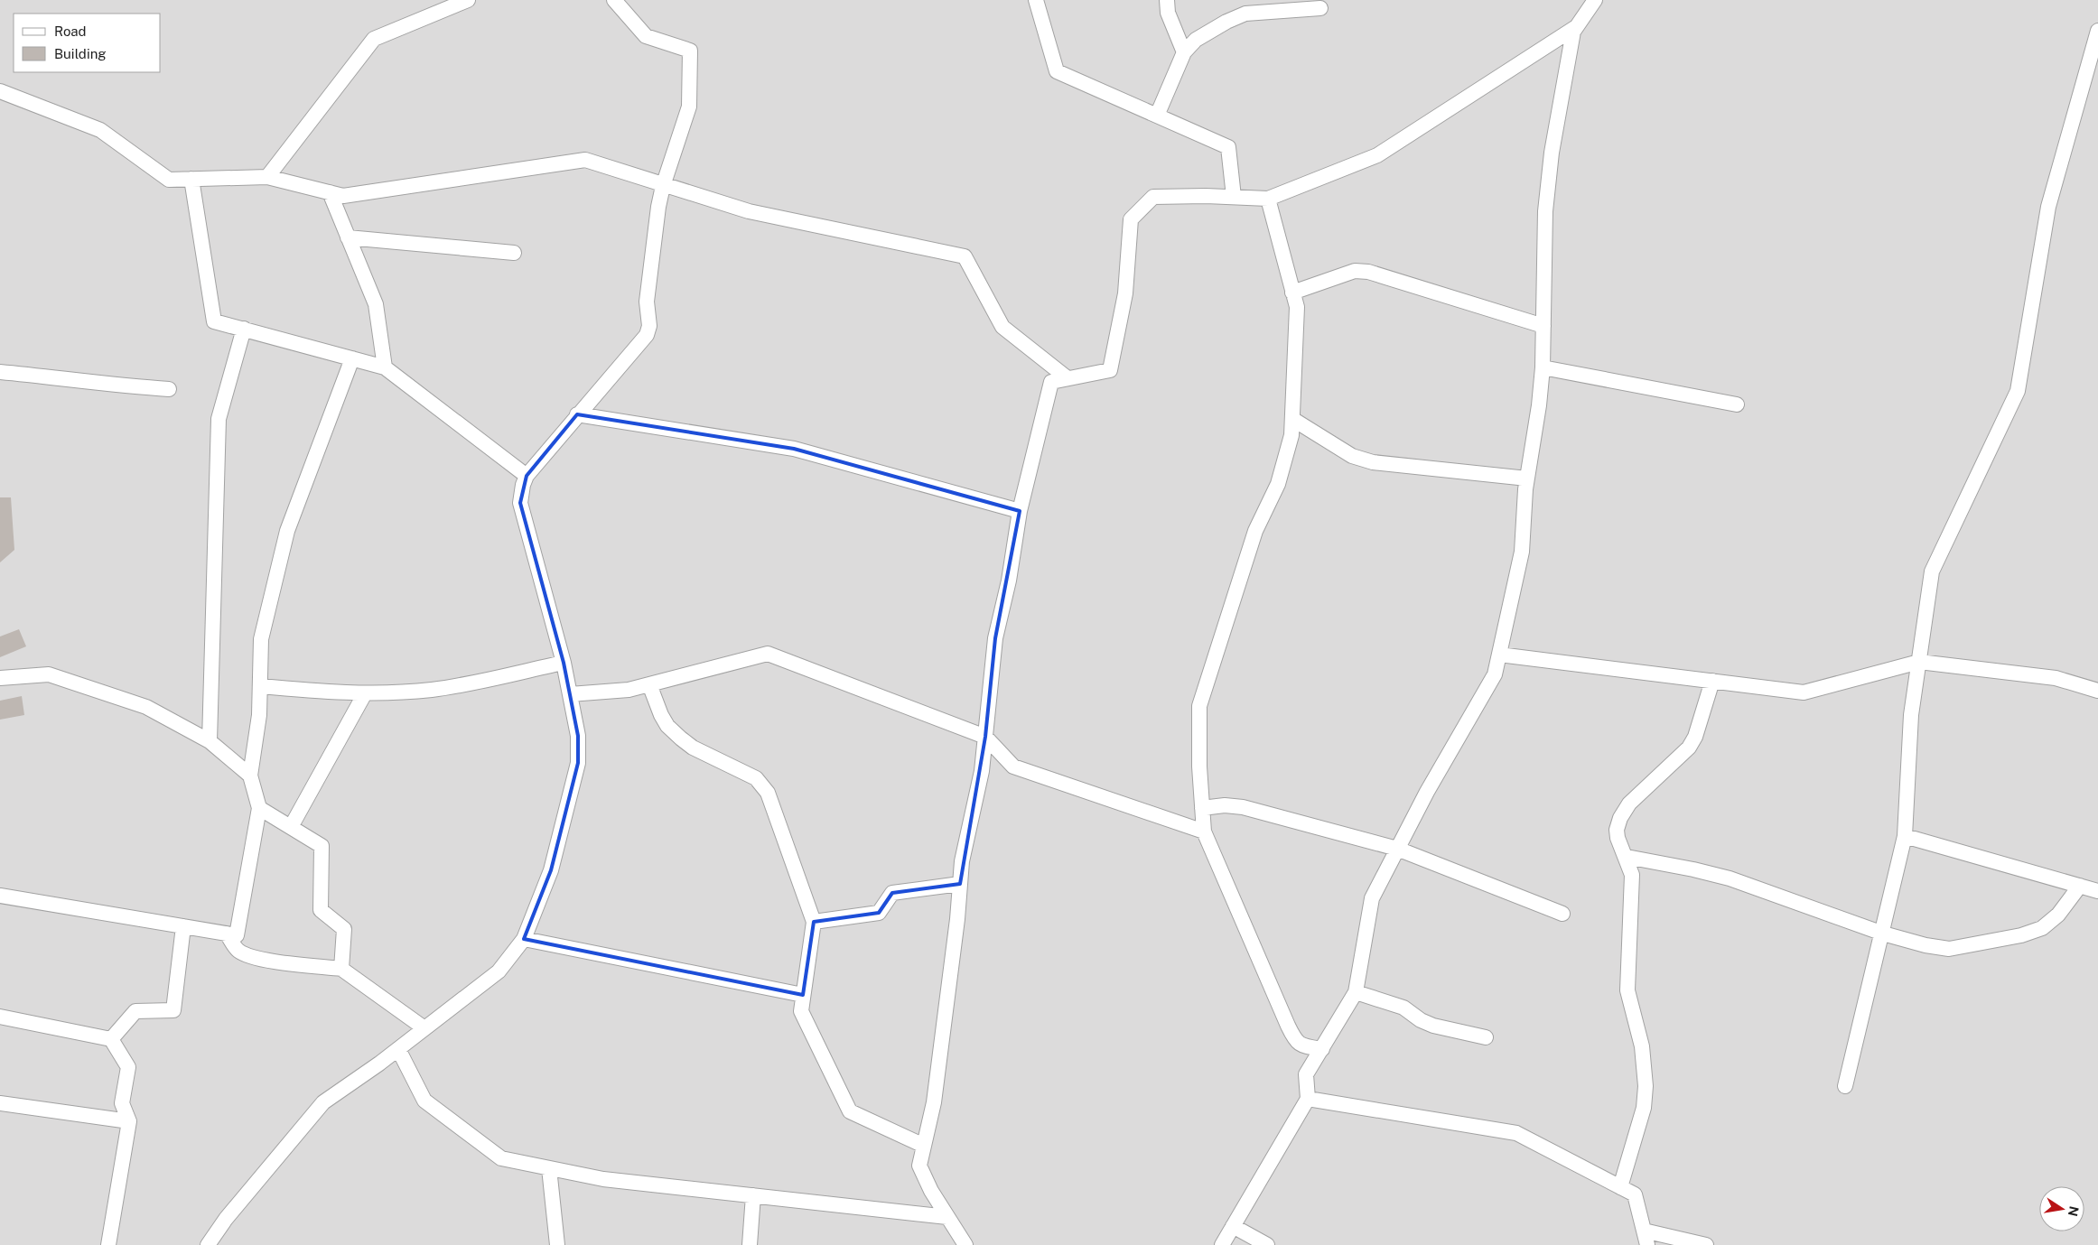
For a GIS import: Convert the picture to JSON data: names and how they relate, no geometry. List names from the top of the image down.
{
  "legend": ["Road", "Building"],
  "north": "right"
}
